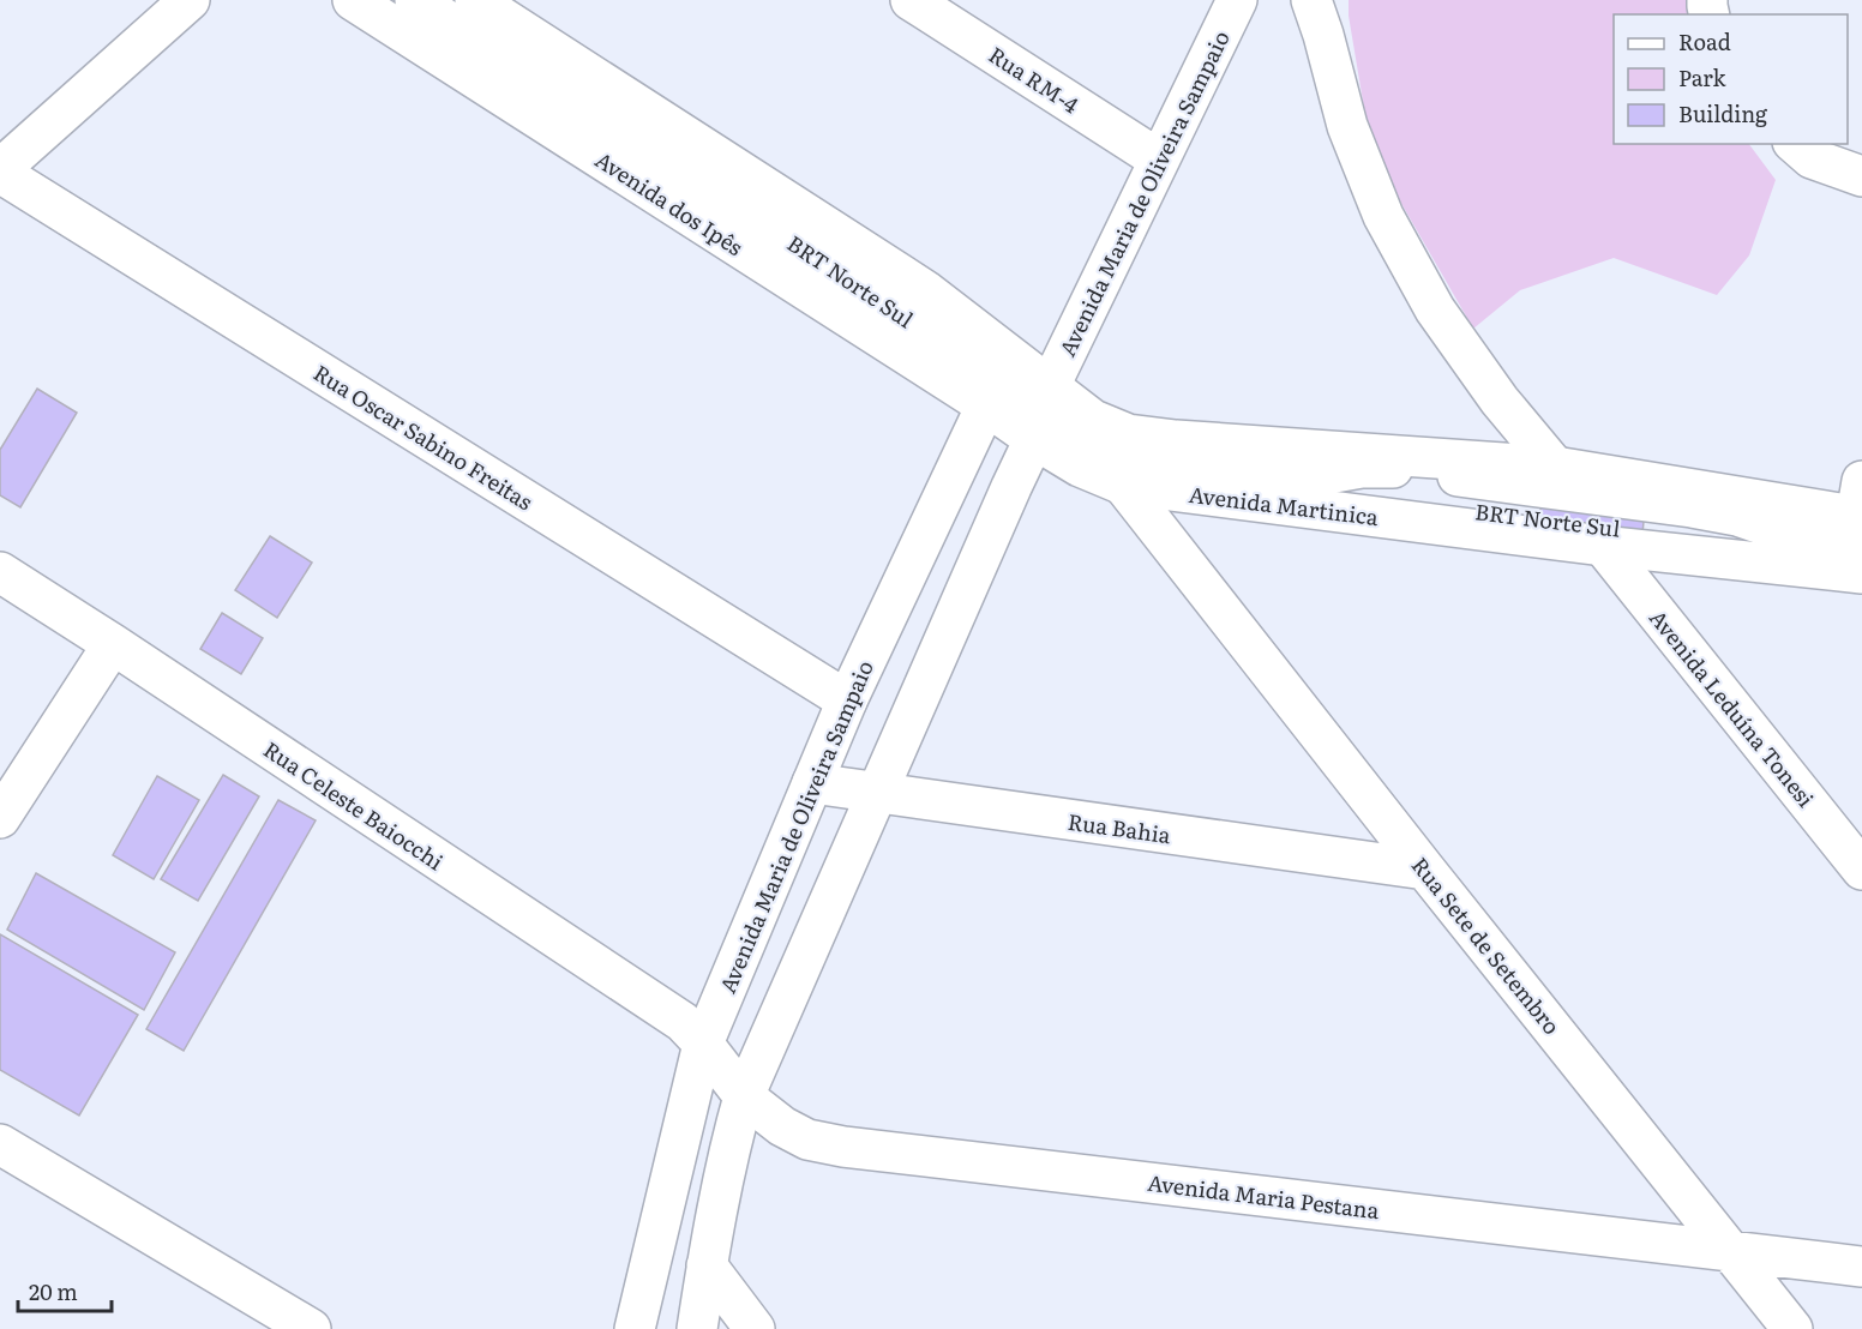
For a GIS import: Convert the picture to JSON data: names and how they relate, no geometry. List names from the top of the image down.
{
  "streets": {
    "street": [
      "Rua RM-4",
      "Avenida Maria de Oliveira Sampaio",
      "Avenida dos Ipês",
      "BRT Norte Sul",
      "Rua Oscar Sabino Freitas",
      "Avenida Martinica",
      "Avenida Leduína Tonesi",
      "Rua Celeste Baiocchi",
      "Rua Bahia",
      "Rua Sete de Setembro",
      "Avenida Maria Pestana"
    ]
  },
  "crossings": [
    ["Rua RM-4", "Avenida Maria de Oliveira Sampaio"],
    ["Avenida Maria de Oliveira Sampaio", "Avenida dos Ipês"],
    ["Avenida Maria de Oliveira Sampaio", "BRT Norte Sul"],
    ["Avenida Maria de Oliveira Sampaio", "Rua Oscar Sabino Freitas"],
    ["Avenida Maria de Oliveira Sampaio", "Avenida Martinica"],
    ["Avenida Maria de Oliveira Sampaio", "Rua Celeste Baiocchi"],
    ["Avenida Maria de Oliveira Sampaio", "Rua Bahia"],
    ["Avenida Maria de Oliveira Sampaio", "Avenida Maria Pestana"],
    ["Avenida dos Ipês", "BRT Norte Sul"],
    ["Avenida dos Ipês", "Avenida Martinica"],
    ["BRT Norte Sul", "Avenida Martinica"],
    ["Avenida Martinica", "Avenida Leduína Tonesi"],
    ["Avenida Martinica", "Rua Sete de Setembro"],
    ["Rua Celeste Baiocchi", "Avenida Maria Pestana"],
    ["Rua Bahia", "Rua Sete de Setembro"],
    ["Rua Sete de Setembro", "Avenida Maria Pestana"]
  ],
  "legend": ["Road", "Park", "Building"],
  "scale_bar": "20 m"
}
